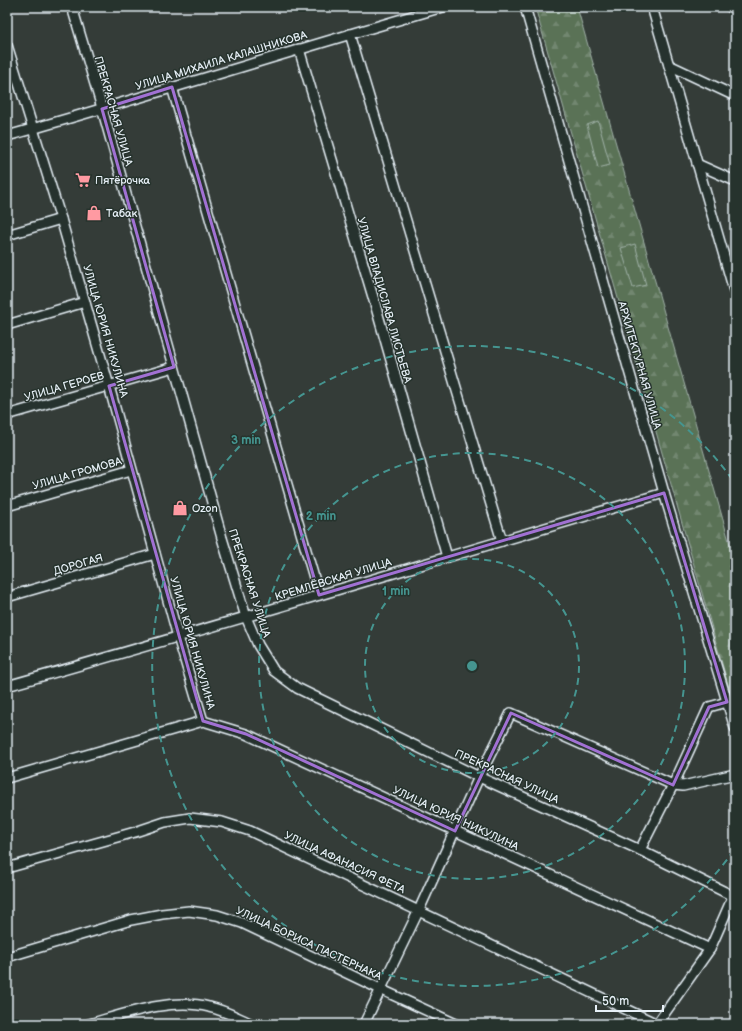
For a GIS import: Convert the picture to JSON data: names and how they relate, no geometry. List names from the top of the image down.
{
  "streets": {
    "street": [
      "УЛИЦА МИХАИЛА КАЛАШНИКОВА",
      "ПРЕКРАСНАЯ УЛИЦА",
      "УЛИЦА ВЛАДИСЛАВА ЛИСТЬЕВА",
      "УЛИЦА ЮРИЯ НИКУЛИНА",
      "АРХИТЕКТУРНАЯ УЛИЦА",
      "УЛИЦА ГЕРОЕВ",
      "УЛИЦА ГРОМОВА",
      "ДОРОГАЯ",
      "КРЕМЛЁВСКАЯ УЛИЦА",
      "УЛИЦА АФАНАСИЯ ФЕТА",
      "УЛИЦА БОРИСА ПАСТЕРНАКА"
    ]
  },
  "crossings": [
    ["УЛИЦА МИХАИЛА КАЛАШНИКОВА", "ПРЕКРАСНАЯ УЛИЦА"],
    ["УЛИЦА МИХАИЛА КАЛАШНИКОВА", "УЛИЦА ВЛАДИСЛАВА ЛИСТЬЕВА"],
    ["УЛИЦА МИХАИЛА КАЛАШНИКОВА", "УЛИЦА ЮРИЯ НИКУЛИНА"],
    ["ПРЕКРАСНАЯ УЛИЦА", "УЛИЦА ГЕРОЕВ"],
    ["ПРЕКРАСНАЯ УЛИЦА", "КРЕМЛЁВСКАЯ УЛИЦА"],
    ["УЛИЦА ВЛАДИСЛАВА ЛИСТЬЕВА", "КРЕМЛЁВСКАЯ УЛИЦА"],
    ["УЛИЦА ЮРИЯ НИКУЛИНА", "УЛИЦА ГЕРОЕВ"],
    ["УЛИЦА ЮРИЯ НИКУЛИНА", "УЛИЦА ГРОМОВА"],
    ["УЛИЦА ЮРИЯ НИКУЛИНА", "ДОРОГАЯ"],
    ["УЛИЦА ЮРИЯ НИКУЛИНА", "КРЕМЛЁВСКАЯ УЛИЦА"],
    ["АРХИТЕКТУРНАЯ УЛИЦА", "КРЕМЛЁВСКАЯ УЛИЦА"]
  ],
  "places": {
    "supermarket": ["Пятёрочка"],
    "shop": ["Табак", "Ozon"]
  },
  "scale_bar": "50 m",
  "rings": ["3 min", "2 min", "1 min"]
}
